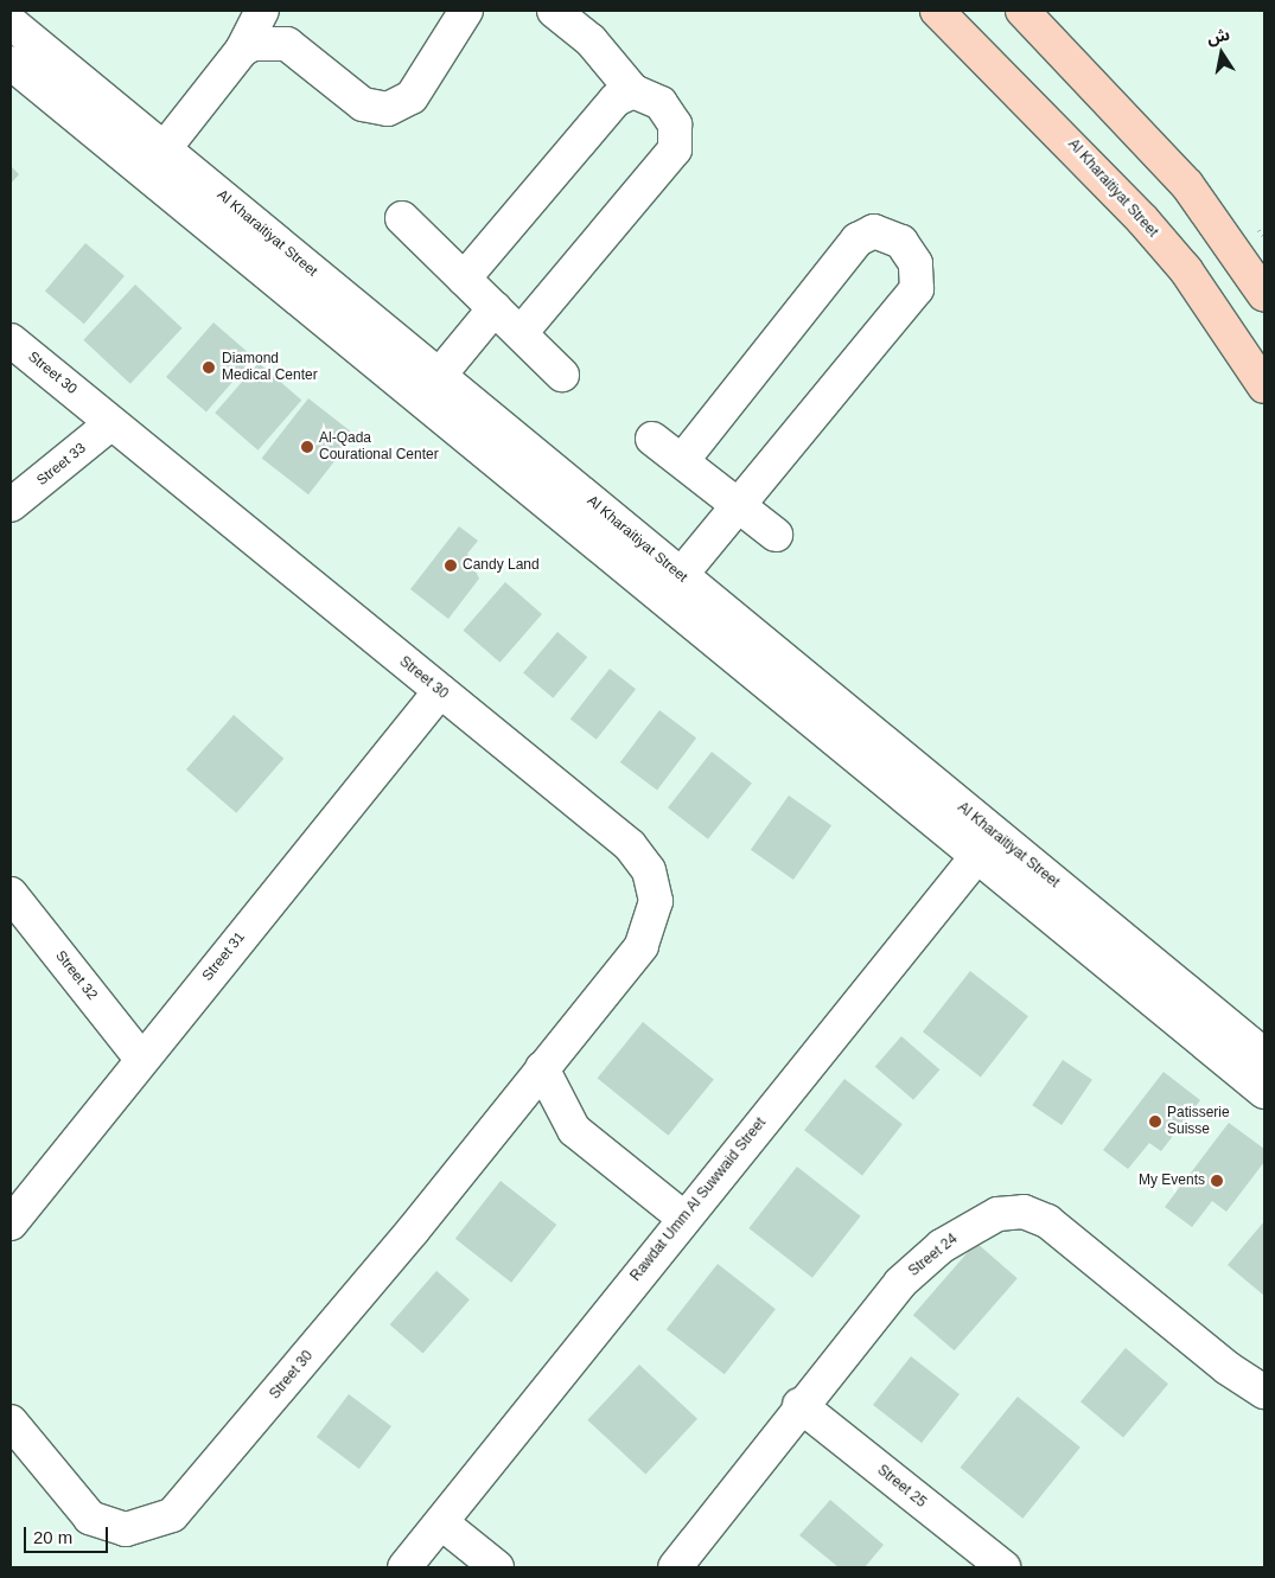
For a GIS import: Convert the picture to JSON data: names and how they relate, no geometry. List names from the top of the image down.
{
  "streets": {
    "main road": ["Al Kharaitiyat Street"],
    "street": [
      "Street 30",
      "Street 33",
      "Street 31",
      "Street 32",
      "Rawdat Umm Al Suwwaid Street",
      "Street 24",
      "Street 25"
    ]
  },
  "crossings": [
    ["Al Kharaitiyat Street", "Rawdat Umm Al Suwwaid Street"],
    ["Street 30", "Street 33"],
    ["Street 30", "Street 31"],
    ["Street 31", "Street 32"],
    ["Street 24", "Street 25"]
  ],
  "places": [
    "Diamond Medical Center",
    "Al-Qada Courational Center",
    "Candy Land",
    "Patisserie Suisse",
    "My Events"
  ],
  "scale_bar": "20 m",
  "north": "top"
}
